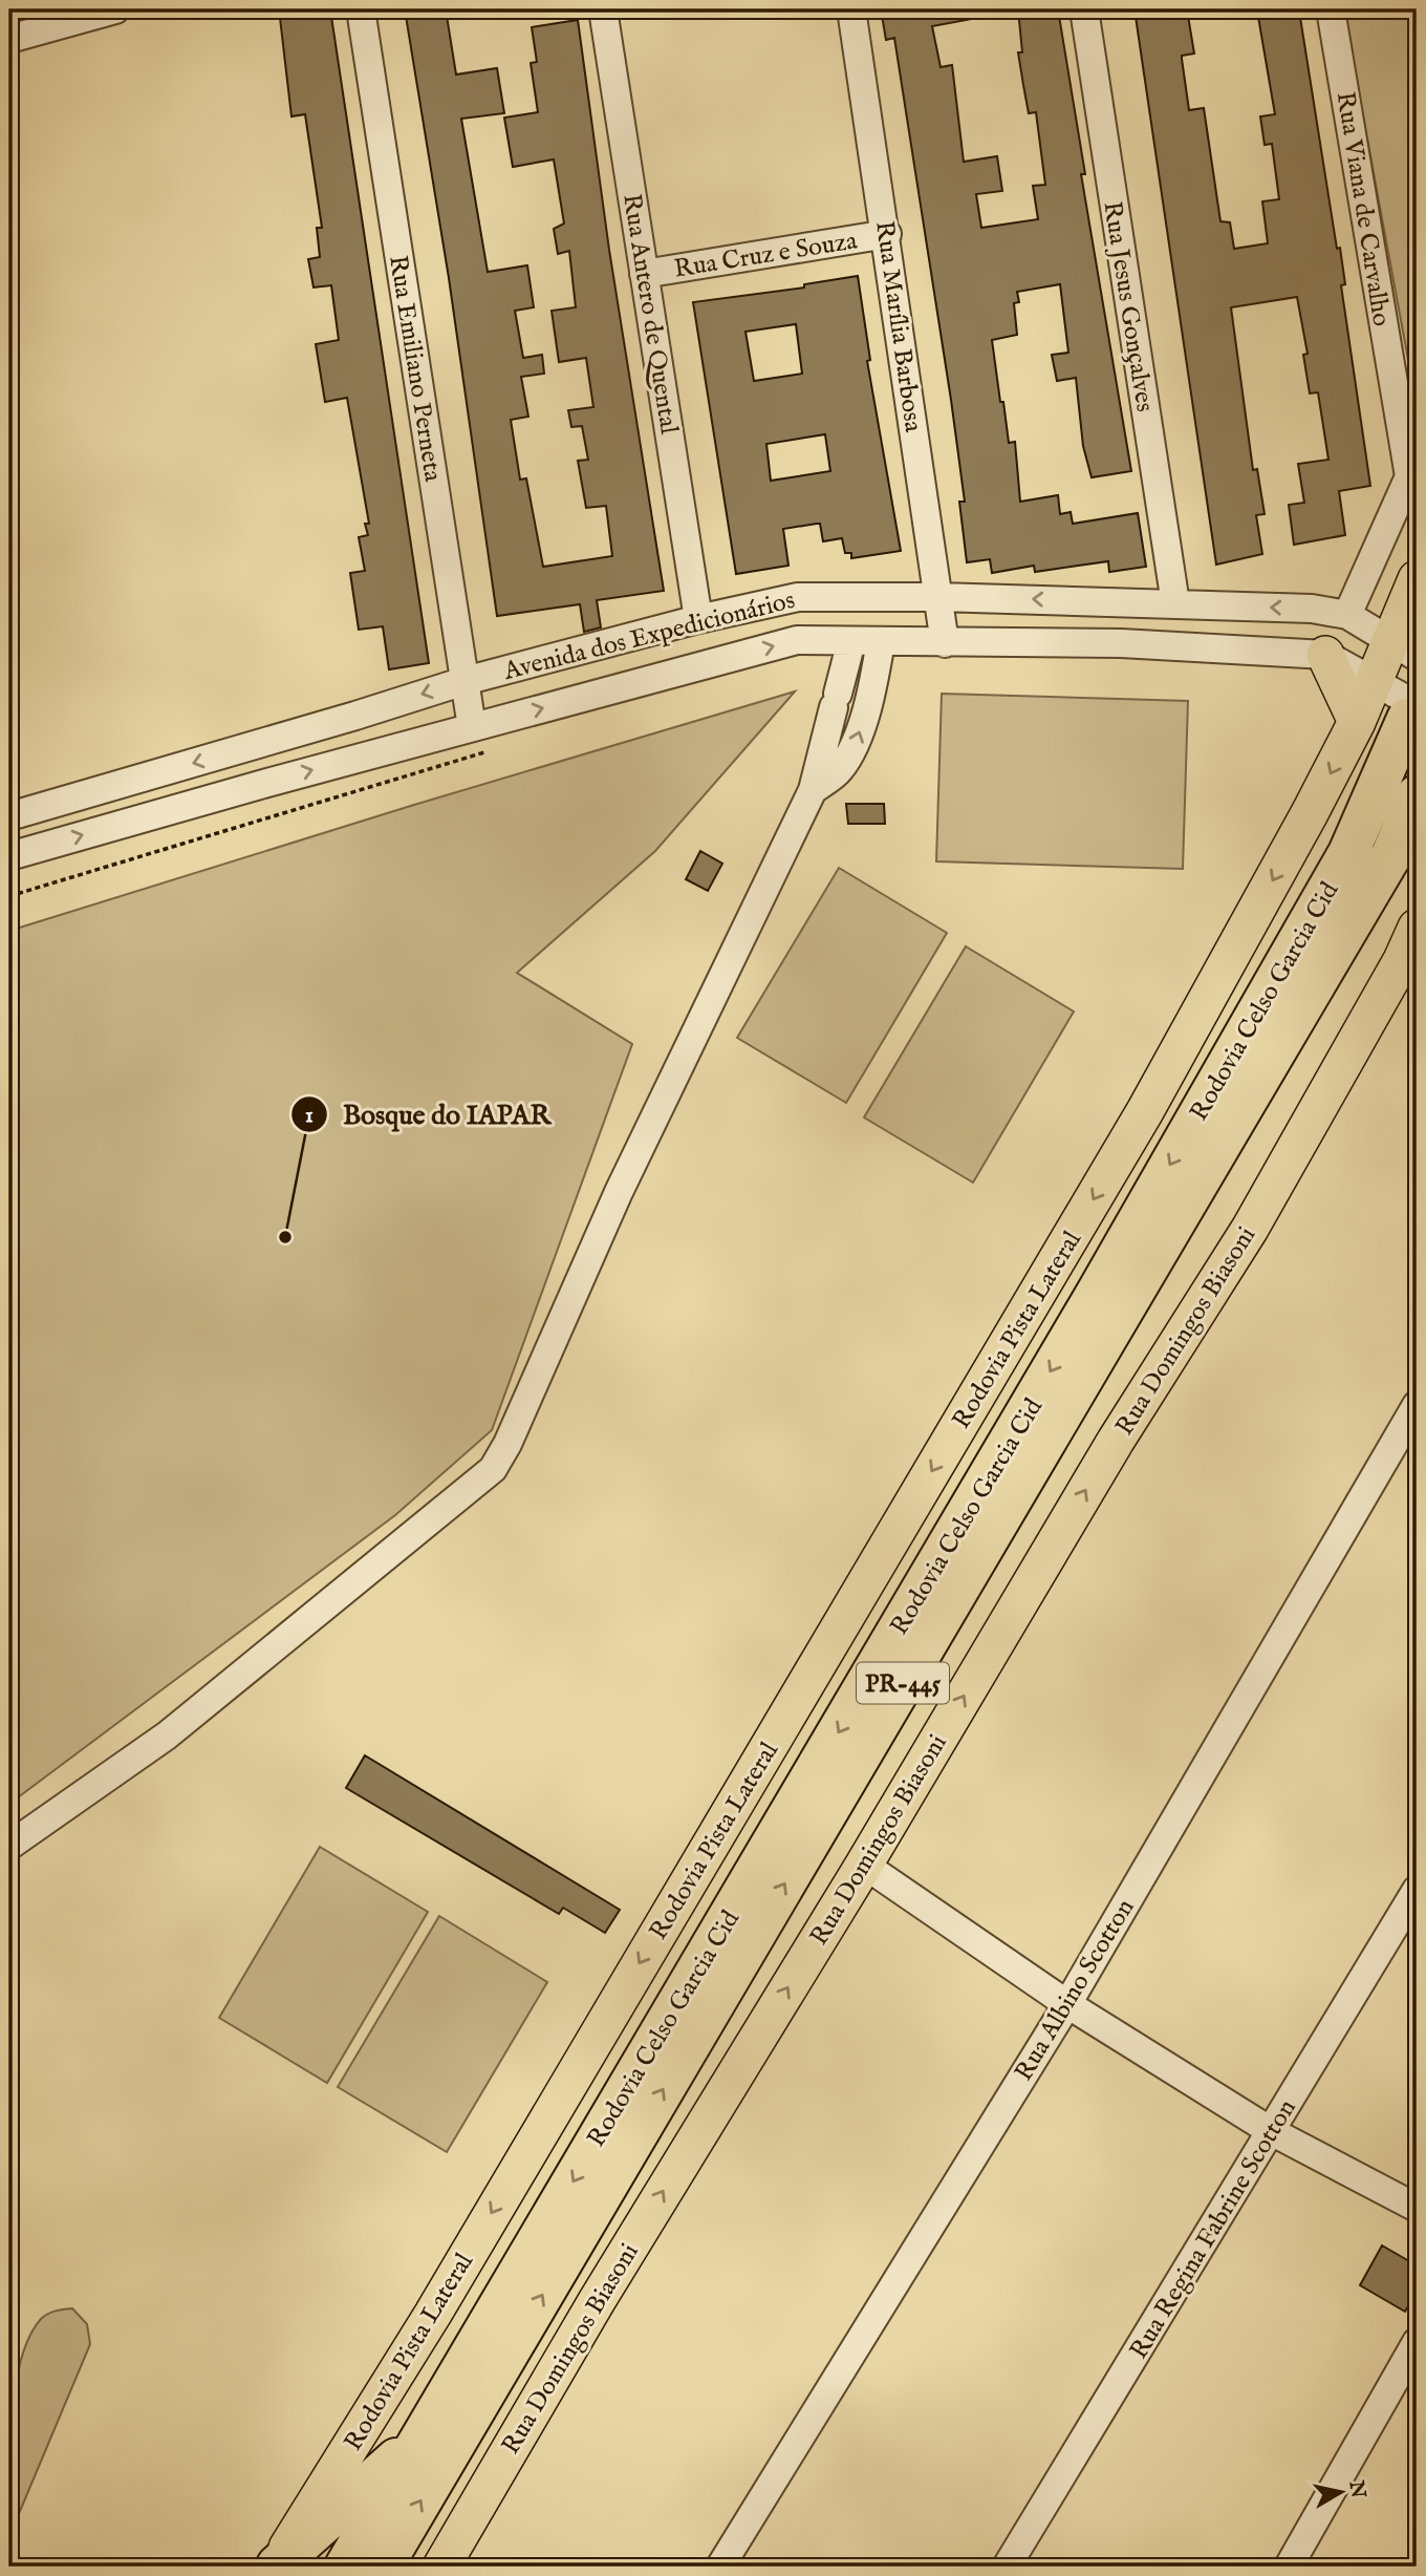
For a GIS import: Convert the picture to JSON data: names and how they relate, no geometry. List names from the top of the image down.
{
  "streets": {
    "highway": ["Rodovia Celso Garcia Cid", "PR-445"],
    "main road": ["Rodovia Pista Lateral", "Rua Domingos Biasoni"],
    "street": [
      "Rua Viana de Carvalho",
      "Rua Cruz e Souza",
      "Rua Jesus Gonçalves",
      "Rua Antero de Quental",
      "Rua Marília Barbosa",
      "Rua Emiliano Perneta",
      "Avenida dos Expedicionários",
      "Rua Albino Scotton",
      "Rua Regina Fabrine Scotton"
    ]
  },
  "crossings": [
    ["Rua Cruz e Souza", "Rua Antero de Quental"],
    ["Rua Cruz e Souza", "Rua Marília Barbosa"],
    ["Rua Jesus Gonçalves", "Avenida dos Expedicionários"],
    ["Rua Antero de Quental", "Avenida dos Expedicionários"],
    ["Rua Marília Barbosa", "Avenida dos Expedicionários"],
    ["Rua Emiliano Perneta", "Avenida dos Expedicionários"],
    ["Avenida dos Expedicionários", "Rodovia Celso Garcia Cid"]
  ],
  "one_way": ["Rodovia Pista Lateral", "Rua Domingos Biasoni"],
  "places": ["Bosque do IAPAR"],
  "north": "right"
}
